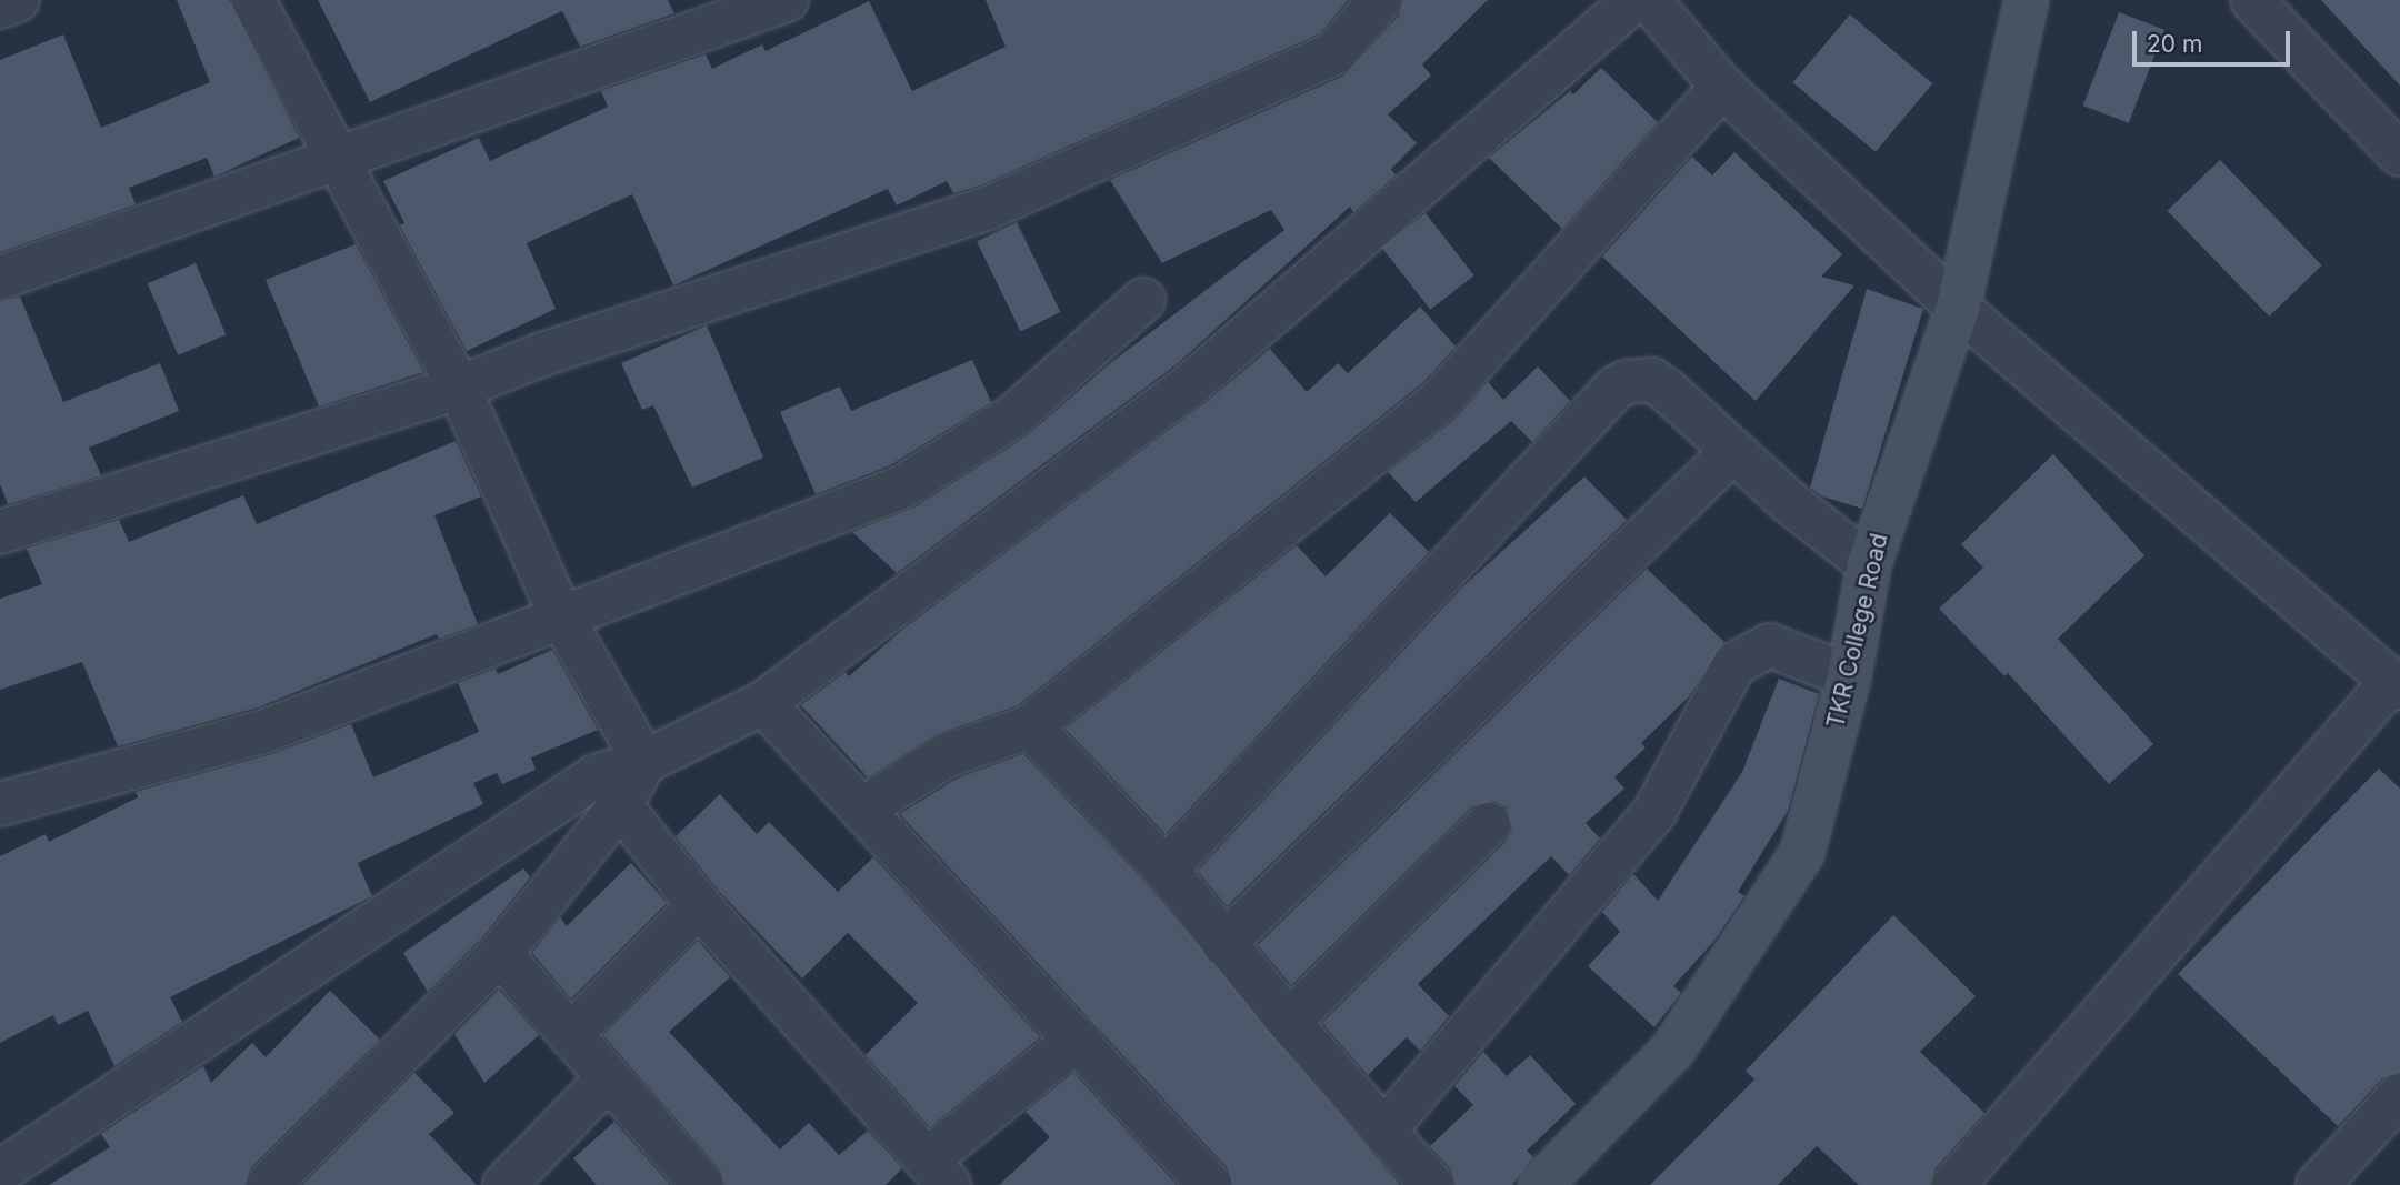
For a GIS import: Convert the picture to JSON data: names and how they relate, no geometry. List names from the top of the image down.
{
  "streets": {
    "street": ["TKR College Road"]
  },
  "scale_bar": "20 m"
}
